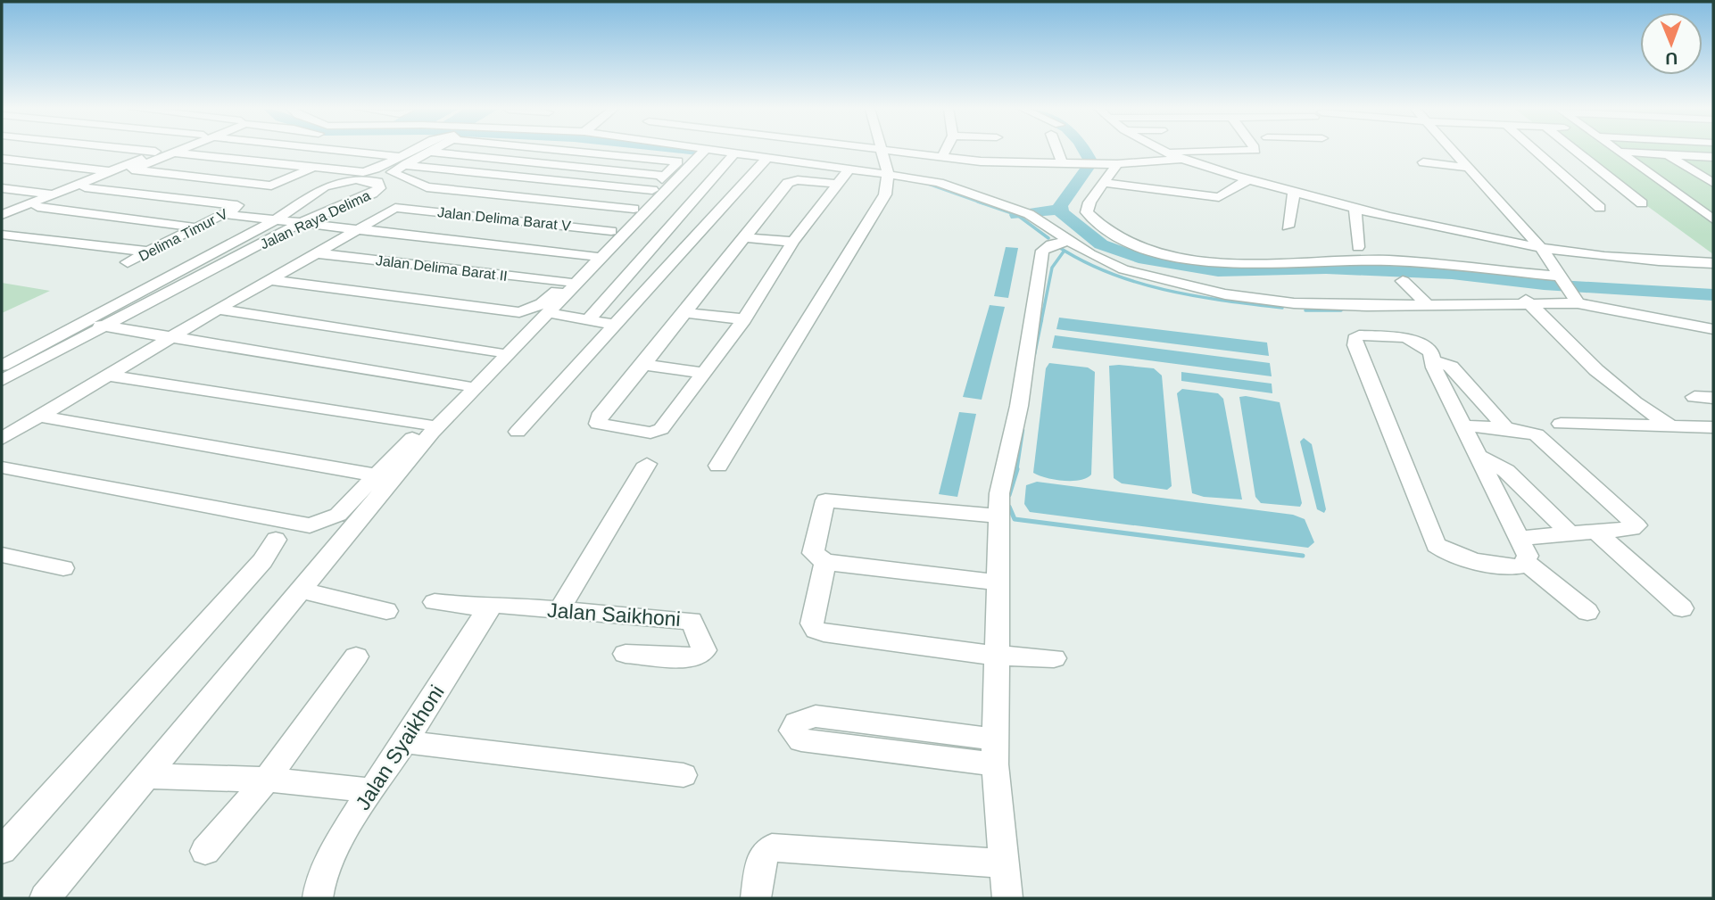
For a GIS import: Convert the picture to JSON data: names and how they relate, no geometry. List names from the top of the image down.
{
  "streets": {
    "street": [
      "Jalan Delima Barat V",
      "Jalan Raya Delima",
      "Delima Timur V",
      "Jalan Delima Barat II",
      "Jalan Saikhoni",
      "Jalan Syaikhoni"
    ]
  },
  "crossings": [
    ["Jalan Saikhoni", "Jalan Syaikhoni"]
  ],
  "north": "bottom"
}
